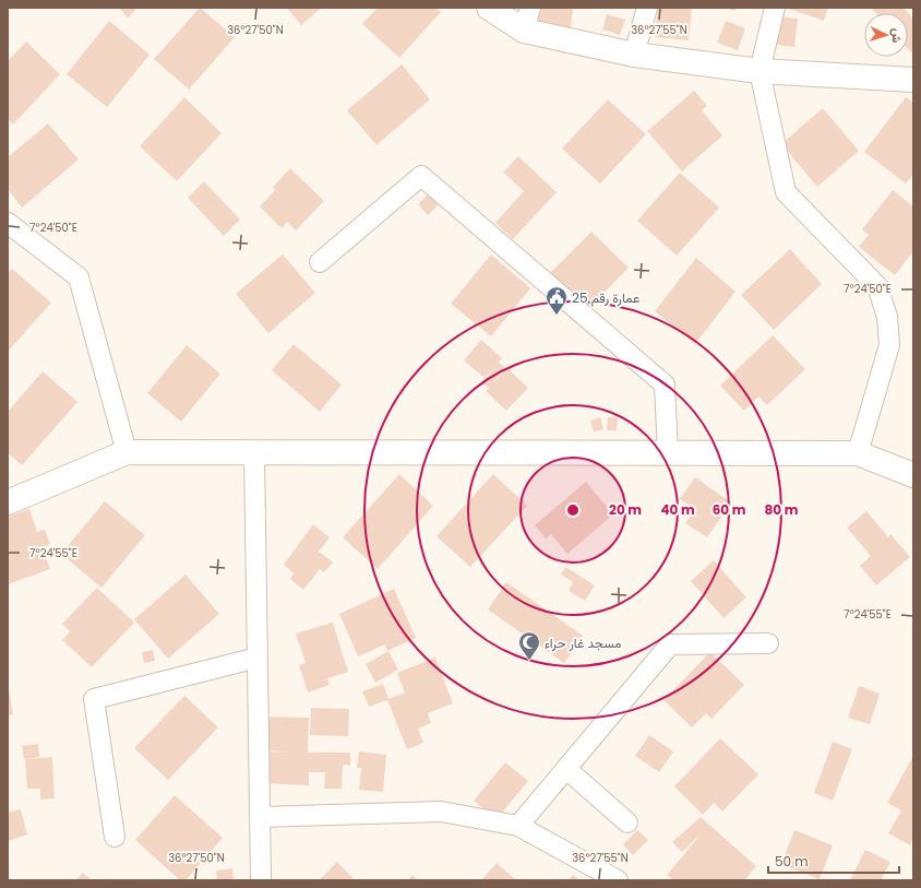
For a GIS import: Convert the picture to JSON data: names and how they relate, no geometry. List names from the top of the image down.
{
  "places": {
    "public building": ["عمارة رقم 25"],
    "mosque": ["مسجد غار حراء"]
  },
  "scale_bar": "50 m",
  "north": "right",
  "coordinates": [
    "36°27'50\"N",
    "36°27'55\"N",
    "7°24'50\"E",
    "7°24'55\"E"
  ],
  "rings": [
    "20 m",
    "40 m",
    "60 m",
    "80 m"
  ]
}
